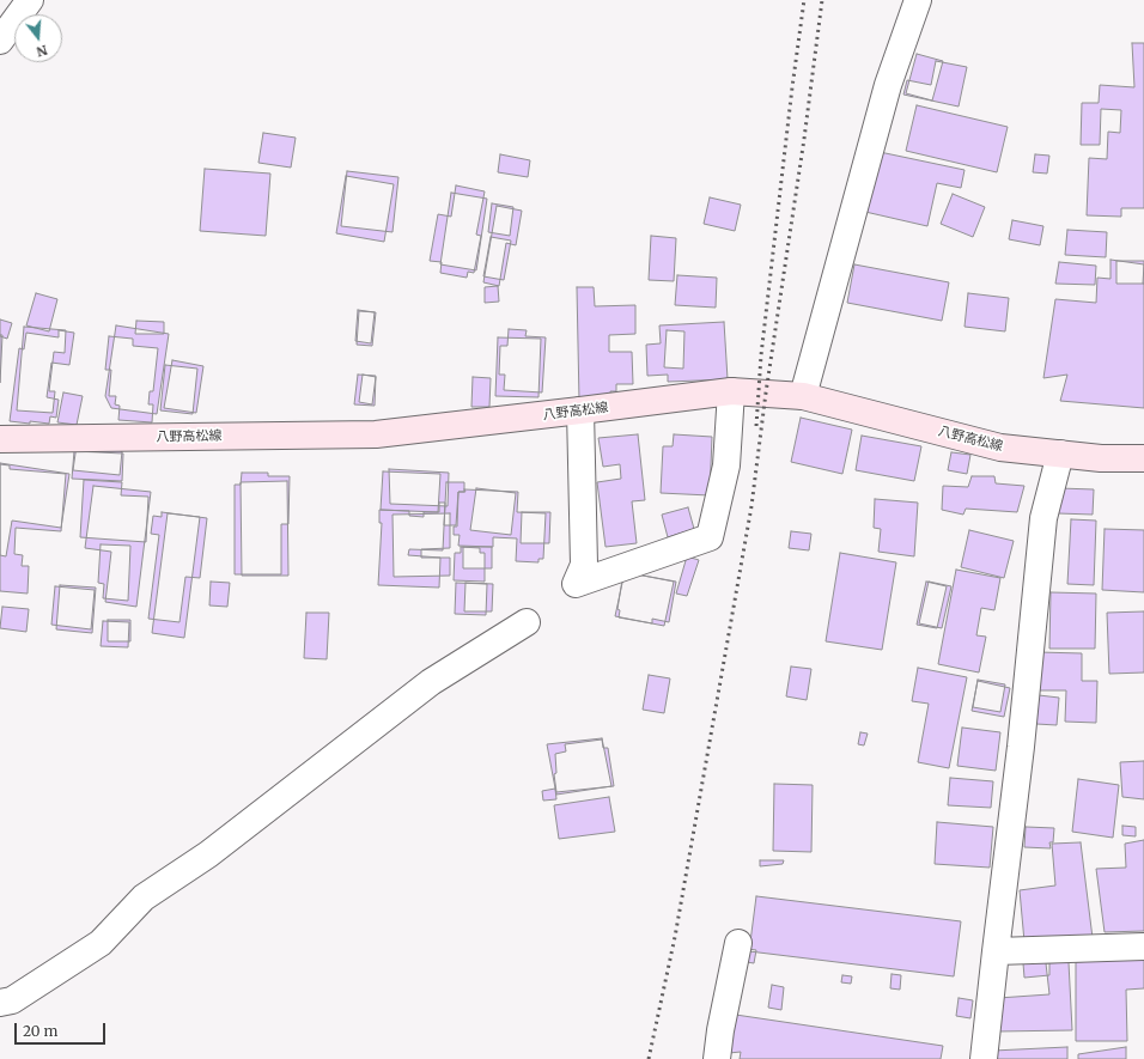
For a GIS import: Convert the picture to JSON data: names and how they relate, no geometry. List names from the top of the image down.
{
  "streets": {
    "main road": ["八野高松線"]
  },
  "scale_bar": "20 m",
  "north": "bottom"
}
